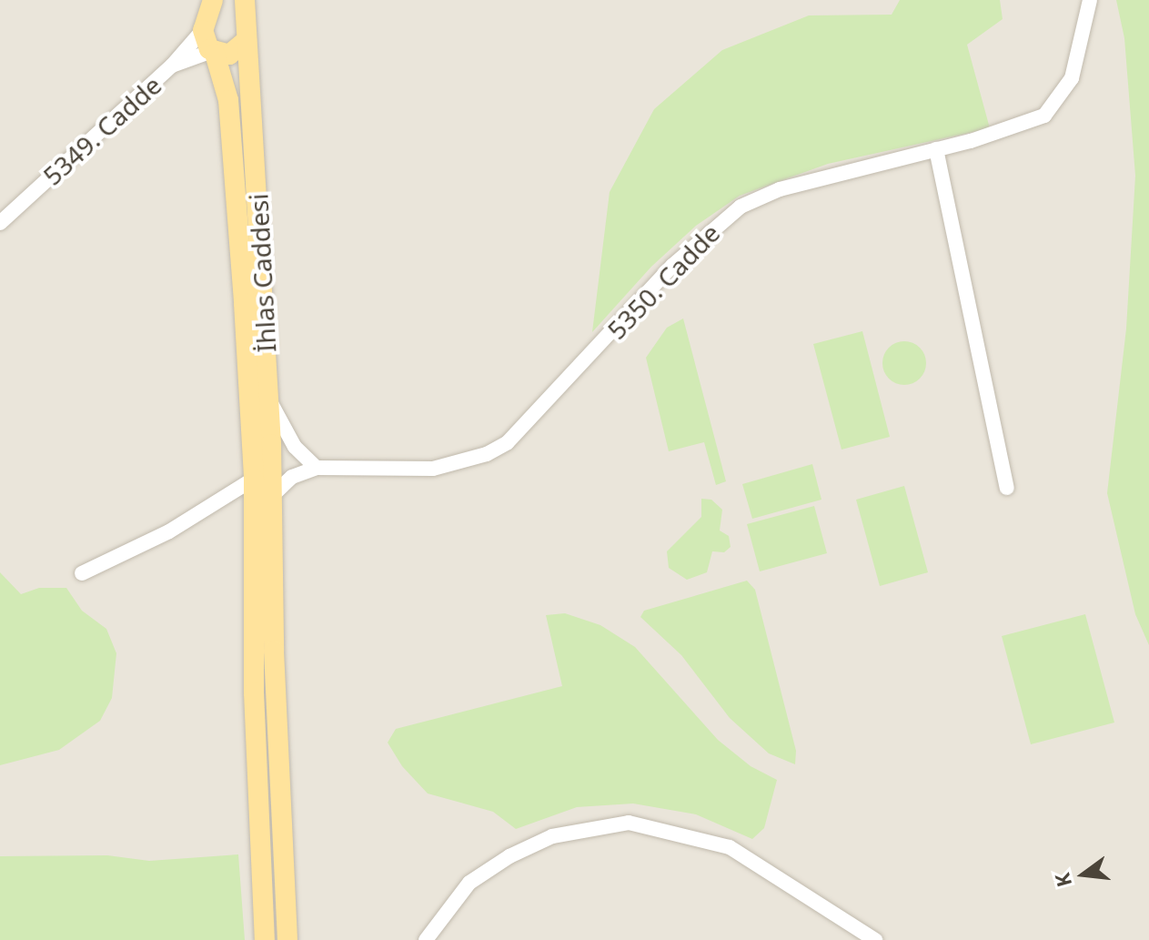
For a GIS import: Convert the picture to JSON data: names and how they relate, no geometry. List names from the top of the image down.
{
  "streets": {
    "main road": ["İhlas Caddesi"],
    "street": ["5349. Cadde", "5350. Cadde"]
  },
  "crossings": [
    ["5349. Cadde", "İhlas Caddesi"],
    ["İhlas Caddesi", "5350. Cadde"]
  ],
  "north": "left"
}
